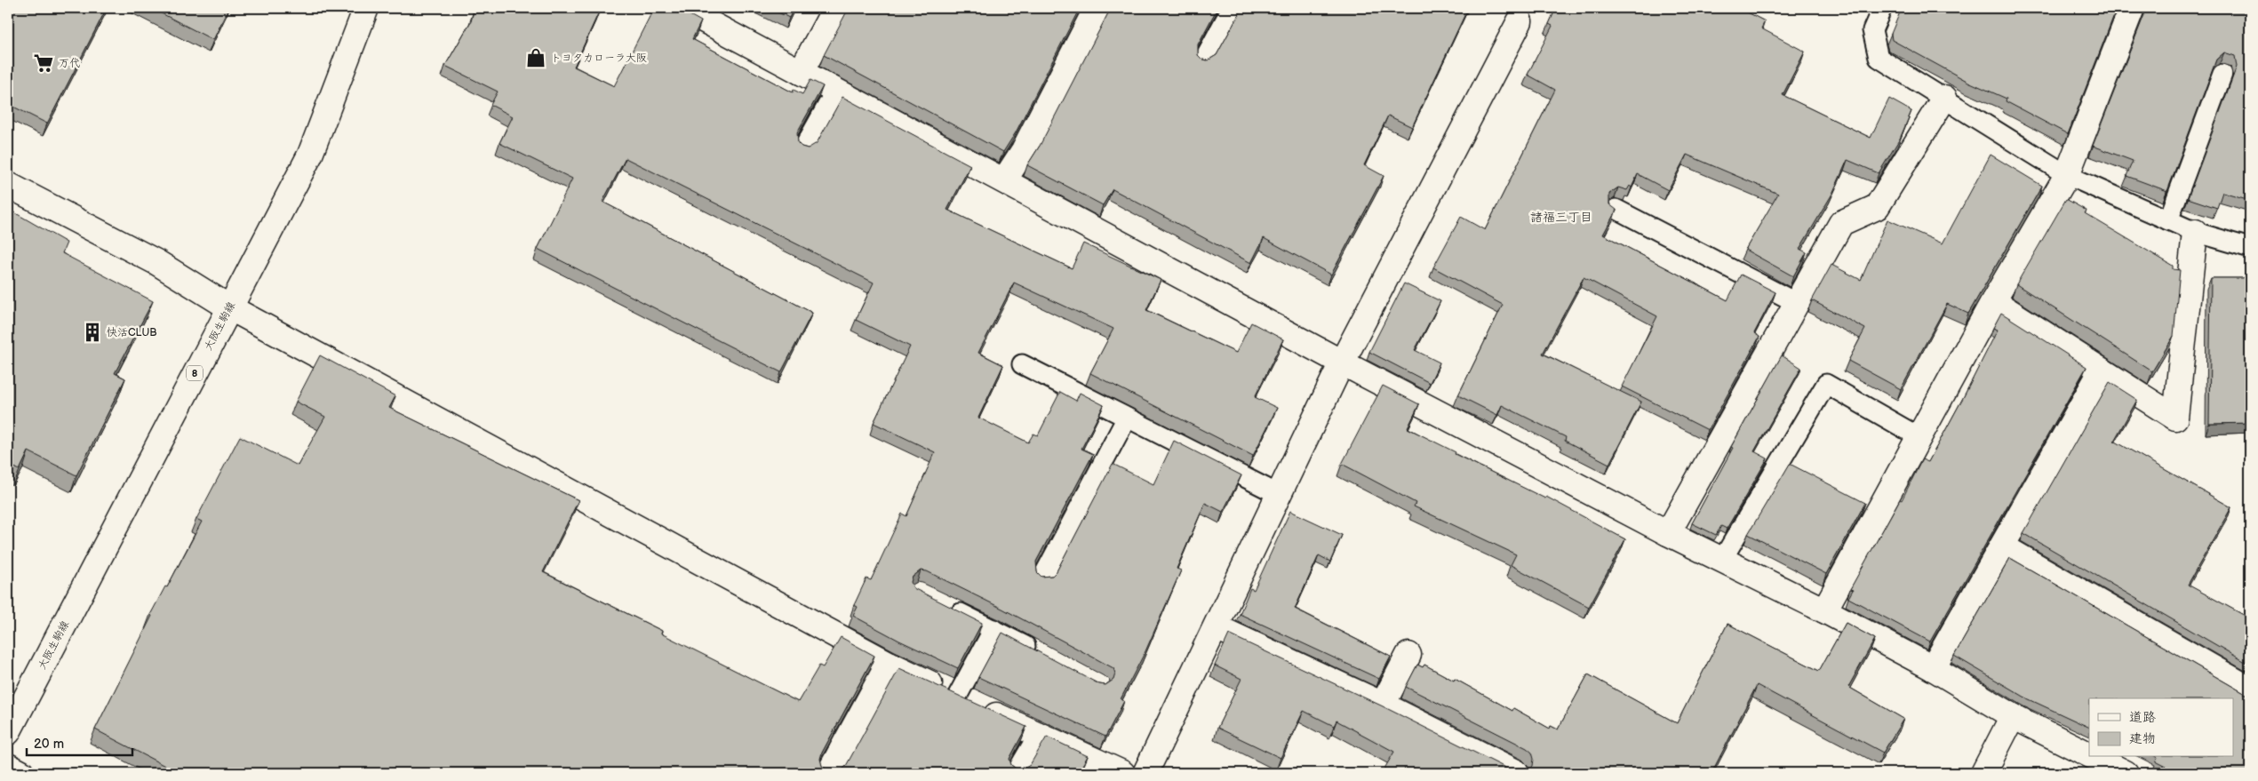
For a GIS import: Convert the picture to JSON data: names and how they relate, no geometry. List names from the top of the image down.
{
  "streets": {
    "street": ["大阪生駒線", "8"]
  },
  "districts": ["諸福三丁目"],
  "places": {
    "shop": ["トヨタカローラ大阪"],
    "supermarket": ["万代"],
    "building": ["快活CLUB"]
  },
  "legend": ["道路", "建物"],
  "scale_bar": "20 m"
}
